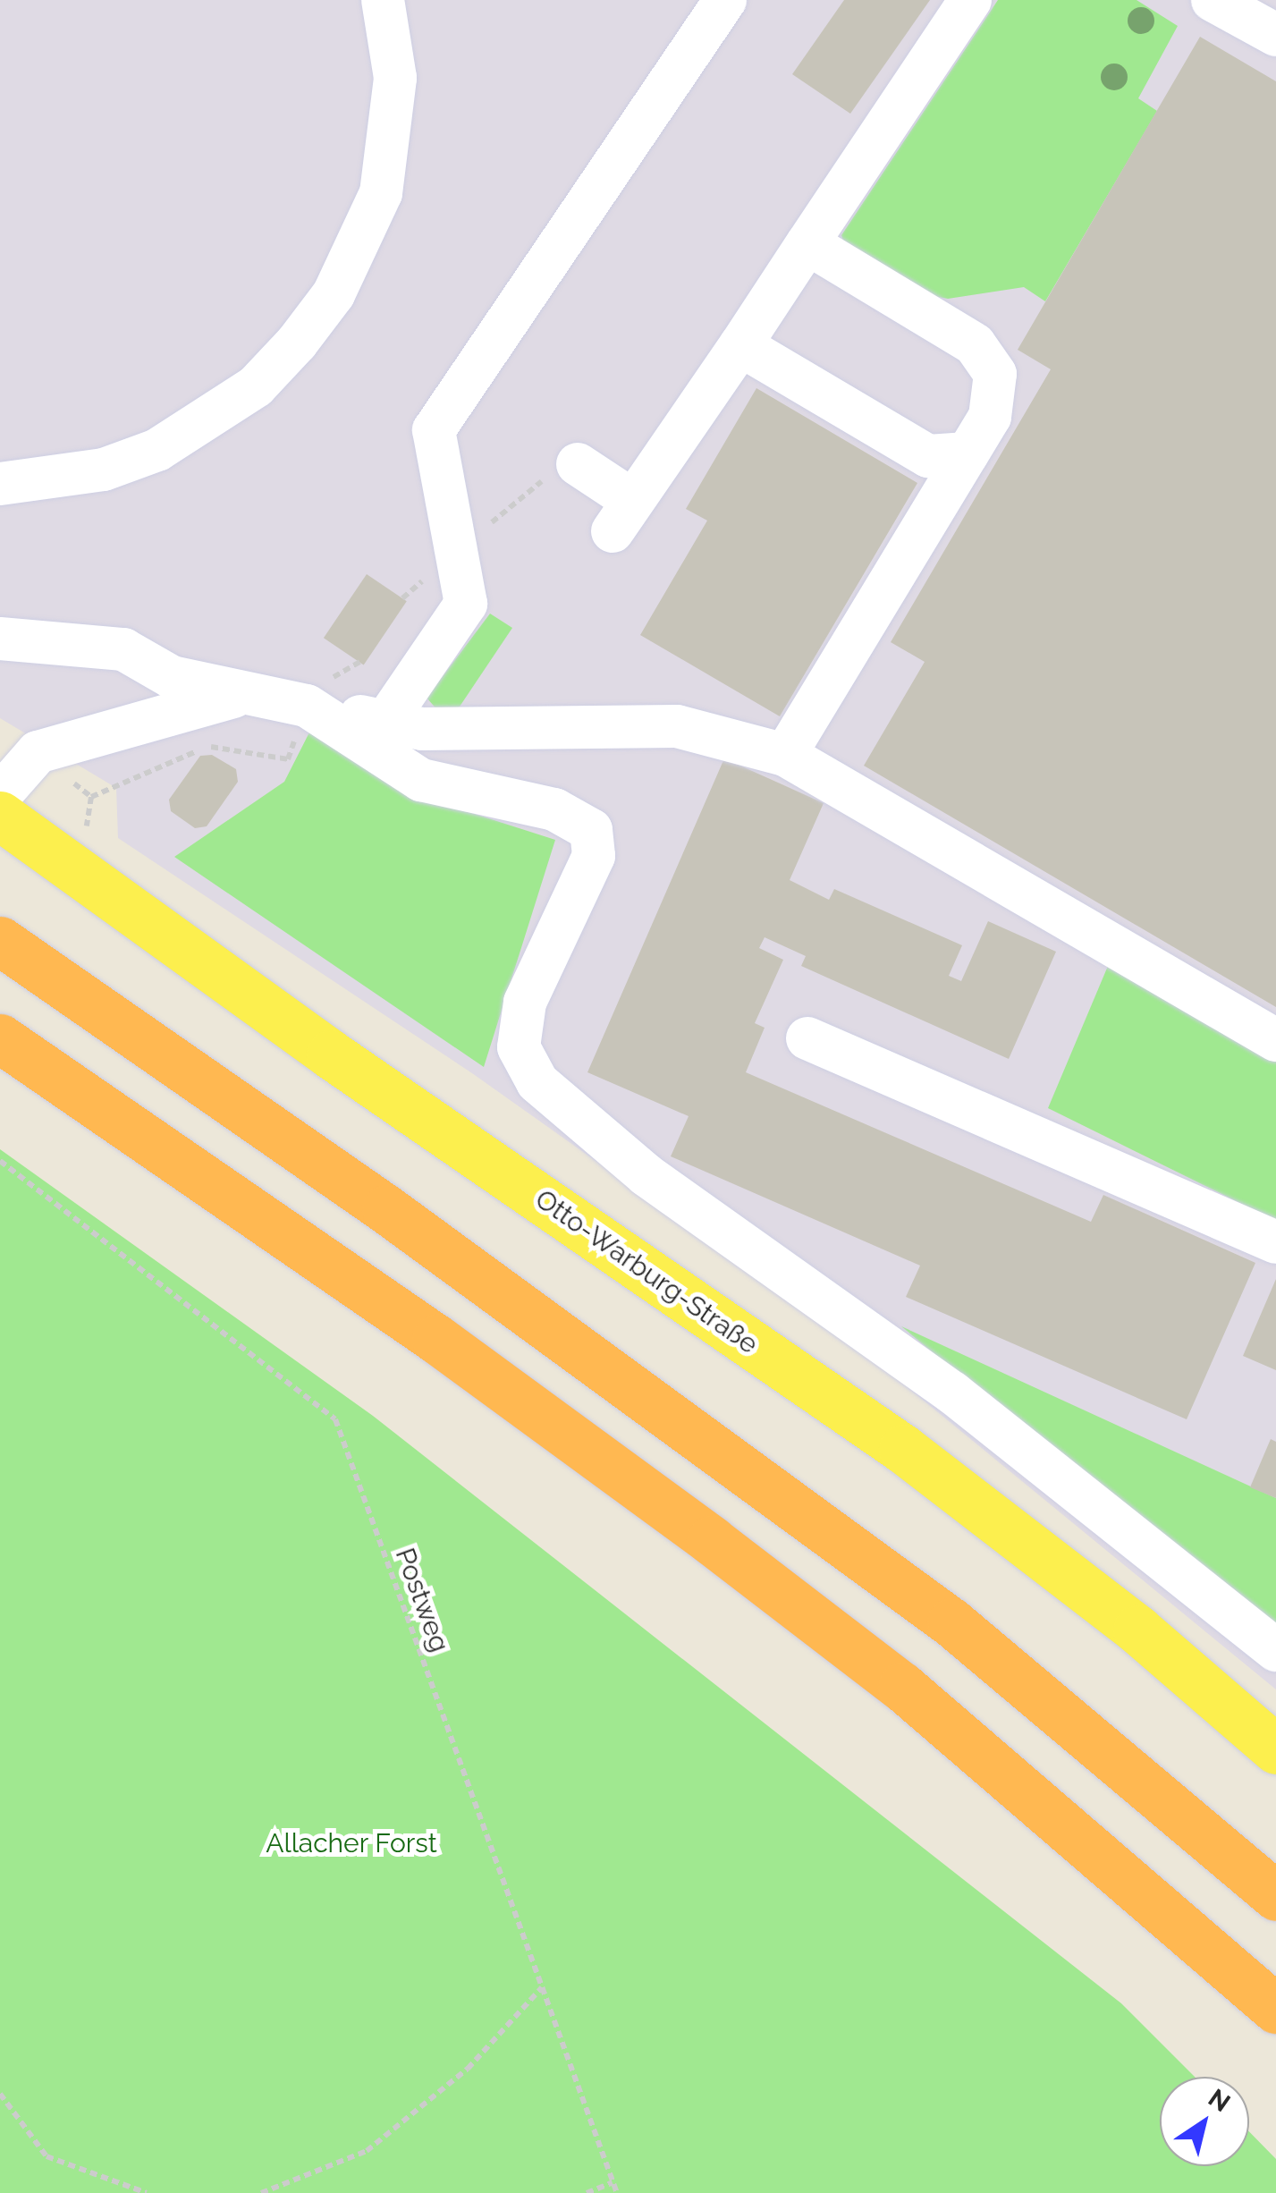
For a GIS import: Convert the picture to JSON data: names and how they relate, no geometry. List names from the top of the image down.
{
  "streets": {
    "main road": ["Otto-Warburg-Straße"],
    "path": ["Postweg"]
  },
  "parks": ["Allacher Forst"],
  "north": "top right"
}
